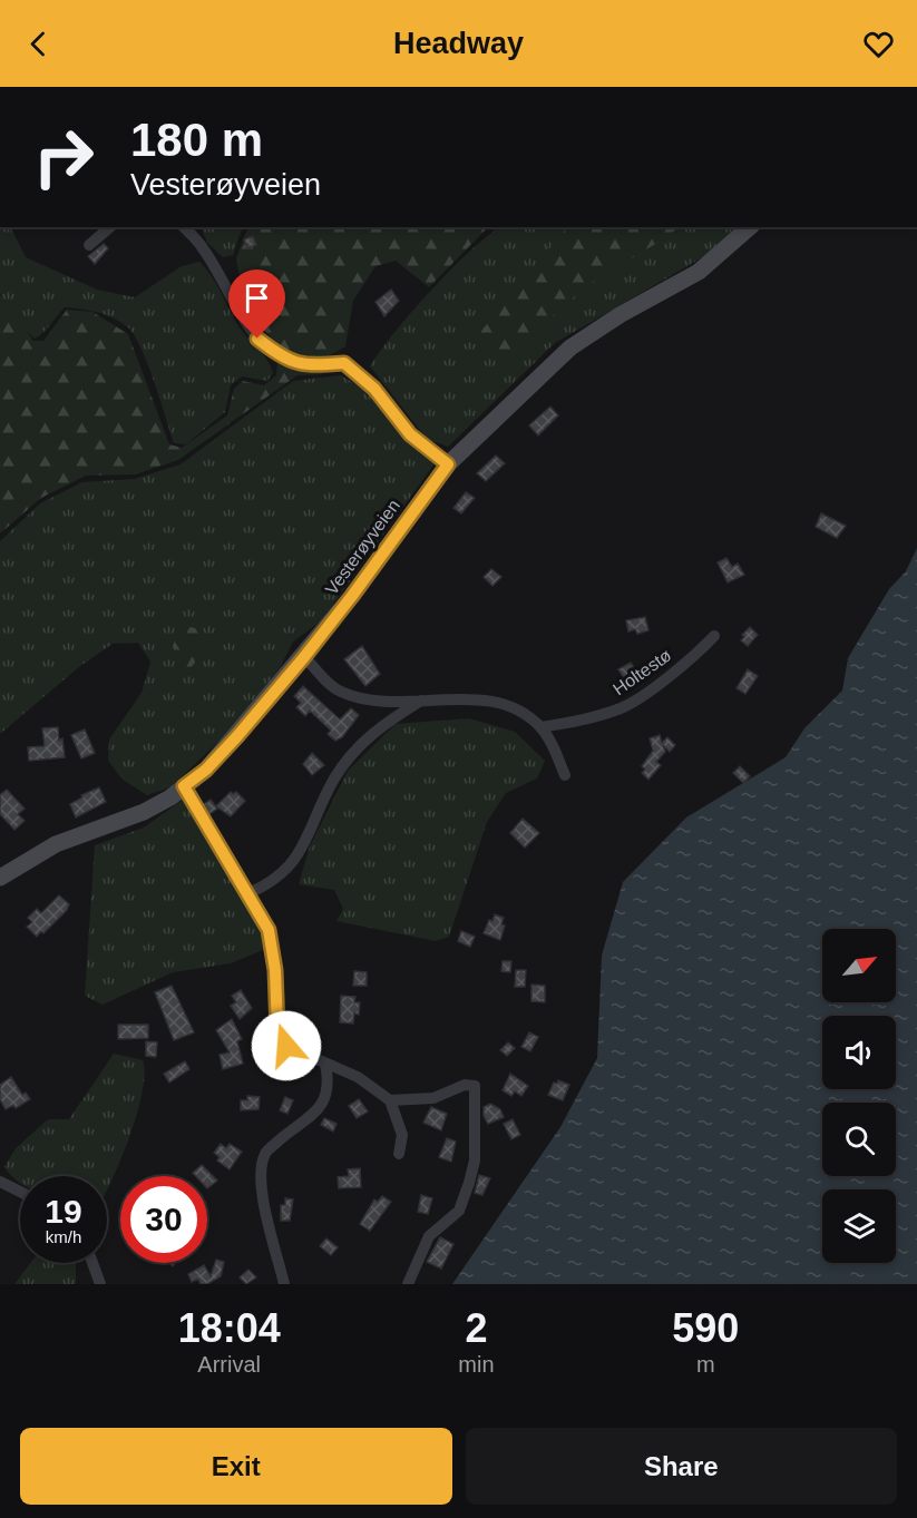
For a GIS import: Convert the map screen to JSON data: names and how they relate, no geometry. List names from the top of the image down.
{
  "streets": {
    "main road": ["Vesterøyveien"],
    "street": ["Holtestø"]
  },
  "north": "top right",
  "page": {
    "header": "Headway",
    "turn": ["180 m", "Vesterøyveien"],
    "speed": "19 km/h",
    "limit": "30",
    "eta": [
      "18:04",
      "Arrival",
      "2",
      "min",
      "590",
      "m"
    ],
    "buttons": ["Exit", "Share"]
  }
}
